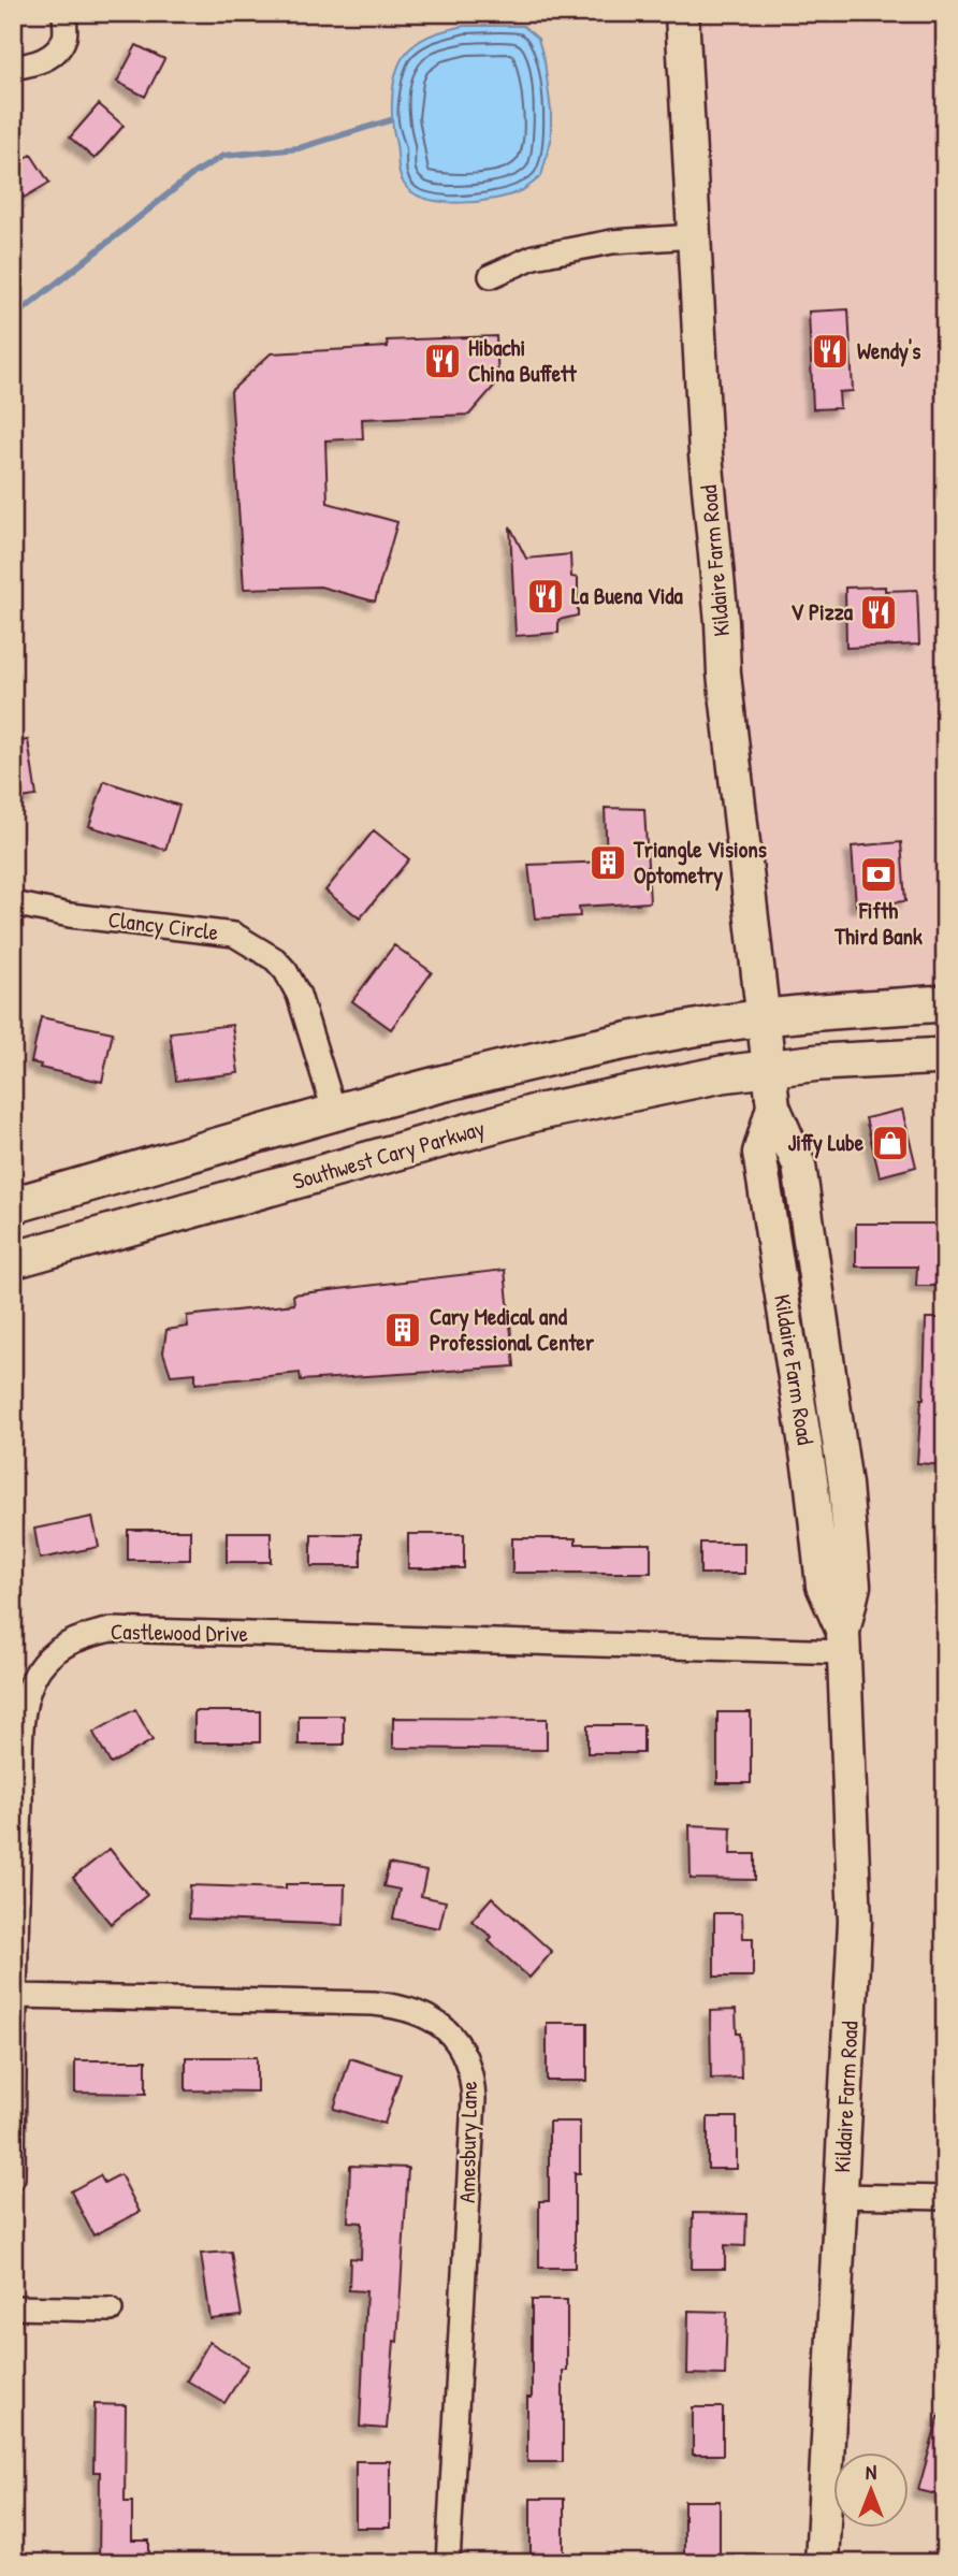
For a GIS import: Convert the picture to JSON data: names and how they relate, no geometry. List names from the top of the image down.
{
  "streets": {
    "main road": ["Kildaire Farm Road", "Southwest Cary Parkway"],
    "street": ["Clancy Circle", "Castlewood Drive", "Amesbury Lane"]
  },
  "crossings": [
    ["Kildaire Farm Road", "Southwest Cary Parkway"],
    ["Kildaire Farm Road", "Castlewood Drive"],
    ["Castlewood Drive", "Amesbury Lane"]
  ],
  "places": {
    "restaurant": [
      "Wendy's",
      "Hibachi China Buffett",
      "La Buena Vida",
      "V Pizza"
    ],
    "building": ["Triangle Visions Optometry", "Cary Medical and Professional Center"],
    "bank": ["Fifth Third Bank"],
    "shop": ["Jiffy Lube"]
  },
  "north": "top"
}
